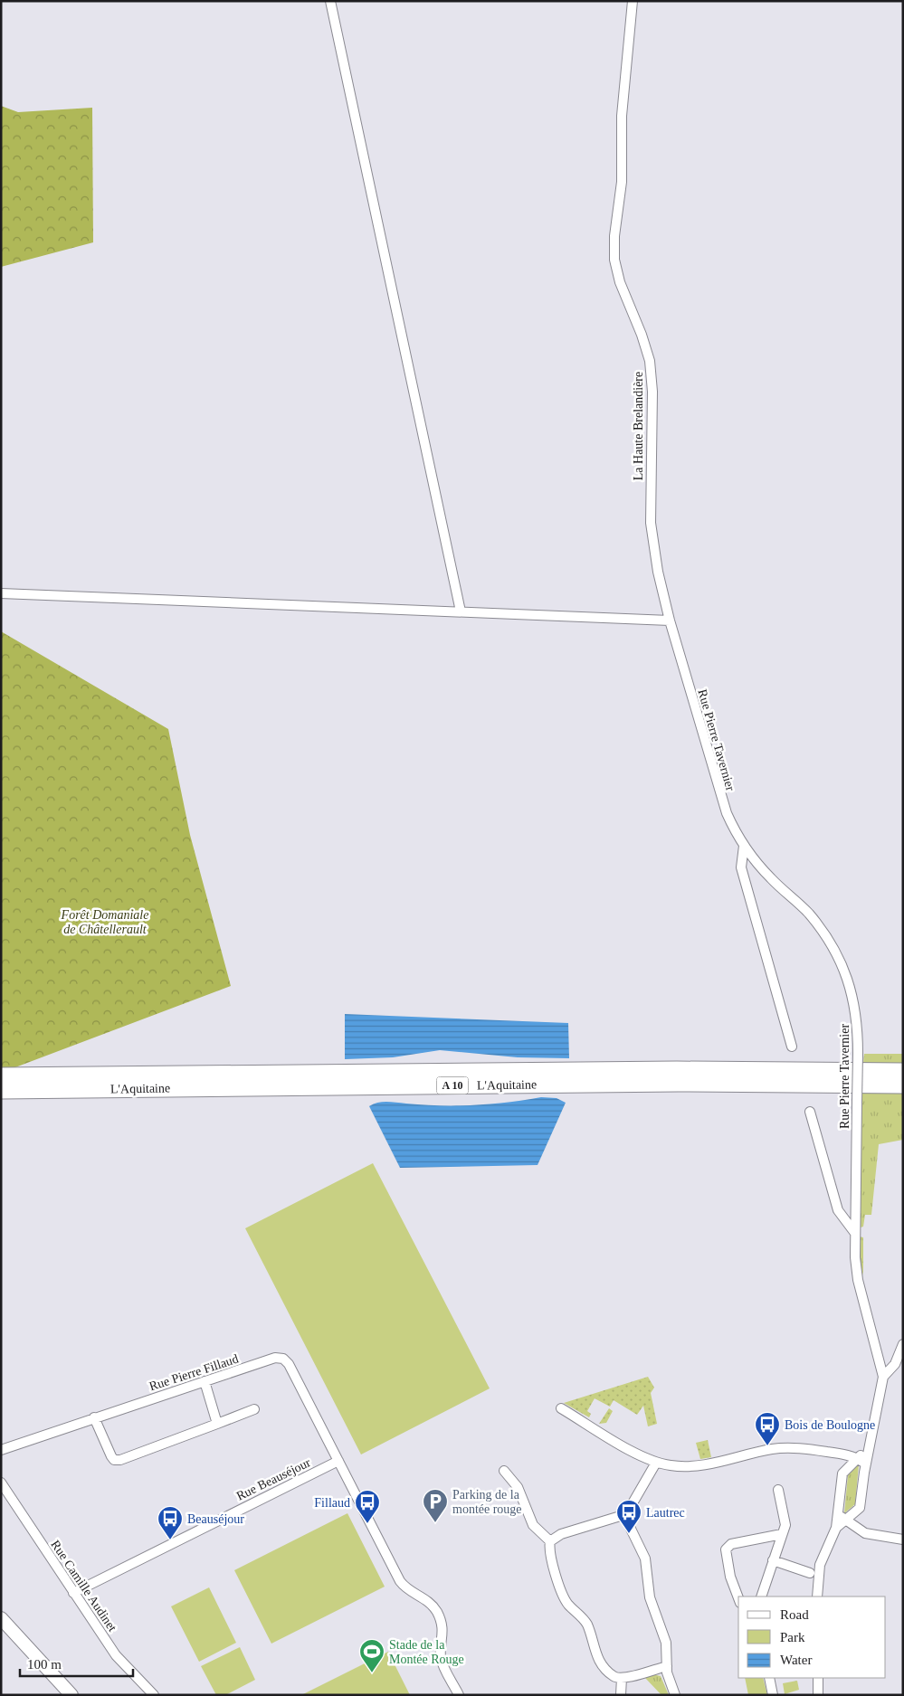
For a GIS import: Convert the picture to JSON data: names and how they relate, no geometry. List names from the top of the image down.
{
  "streets": {
    "highway": ["L'Aquitaine", "A 10"],
    "street": [
      "La Haute Brelandière",
      "Rue Pierre Tavernier",
      "Rue Pierre Fillaud",
      "Rue Beauséjour",
      "Rue Camille Audinet"
    ]
  },
  "crossings": [
    ["La Haute Brelandière", "Rue Pierre Tavernier"],
    ["Rue Pierre Fillaud", "Rue Beauséjour"],
    ["Rue Beauséjour", "Rue Camille Audinet"]
  ],
  "parks": ["Forêt Domaniale de Châtellerault"],
  "places": {
    "bus stop": [
      "Bois de Boulogne",
      "Fillaud",
      "Lautrec",
      "Beauséjour"
    ],
    "parking": ["Parking de la montée rouge"],
    "sports": ["Stade de la Montée Rouge"]
  },
  "legend": ["Road", "Park", "Water"],
  "scale_bar": "100 m"
}
